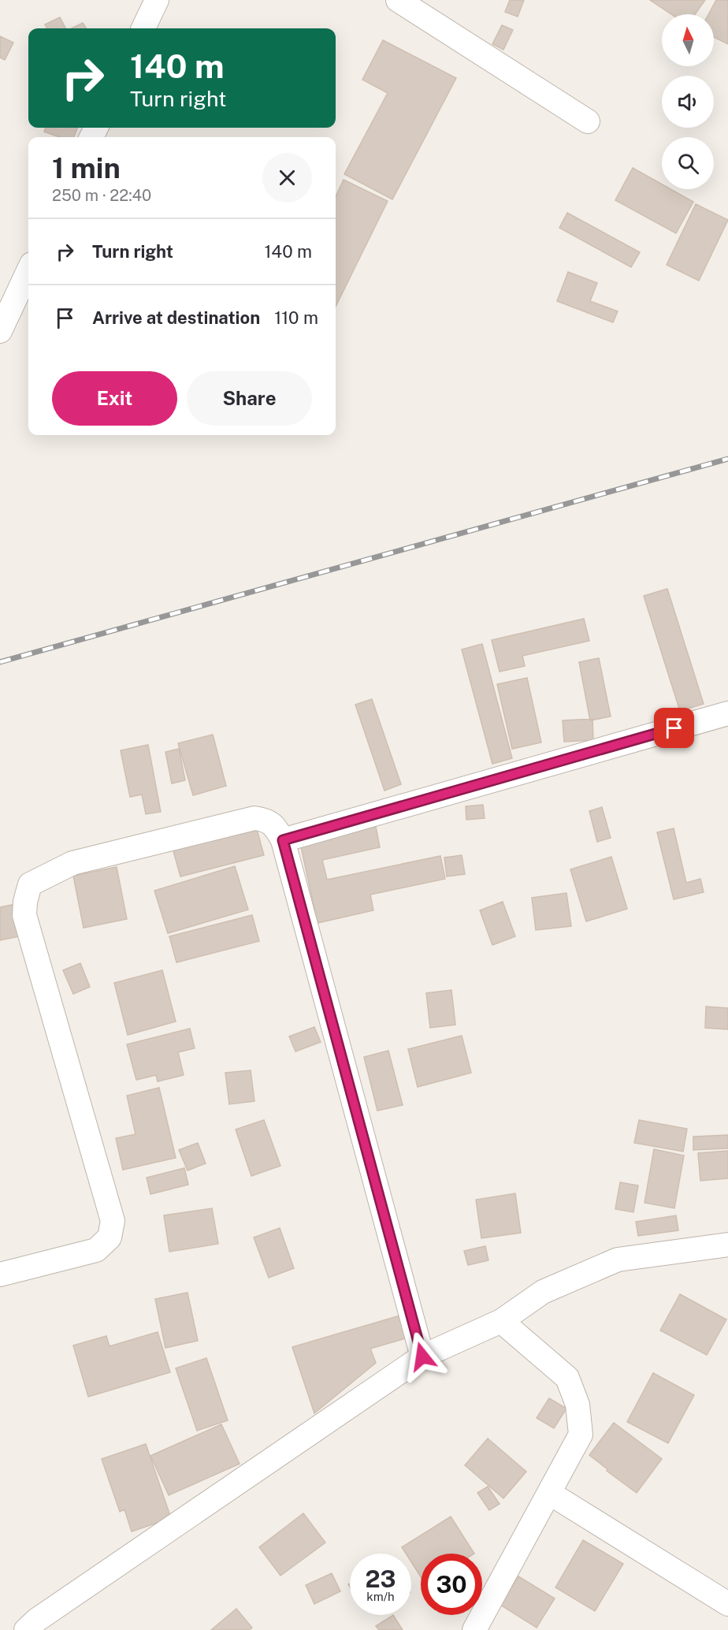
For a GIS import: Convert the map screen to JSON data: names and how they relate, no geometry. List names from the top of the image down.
{
  "north": "top",
  "page": {
    "turn": ["140 m", "Turn right"],
    "heading": ["1 min", "250 m · 22:40"],
    "list": [
      {
        "name": "Turn right",
        "value": "140 m"
      },
      {
        "name": "Arrive at destination",
        "value": "110 m"
      }
    ],
    "buttons": ["Exit", "Share"],
    "speed": "23 km/h",
    "limit": "30"
  }
}
